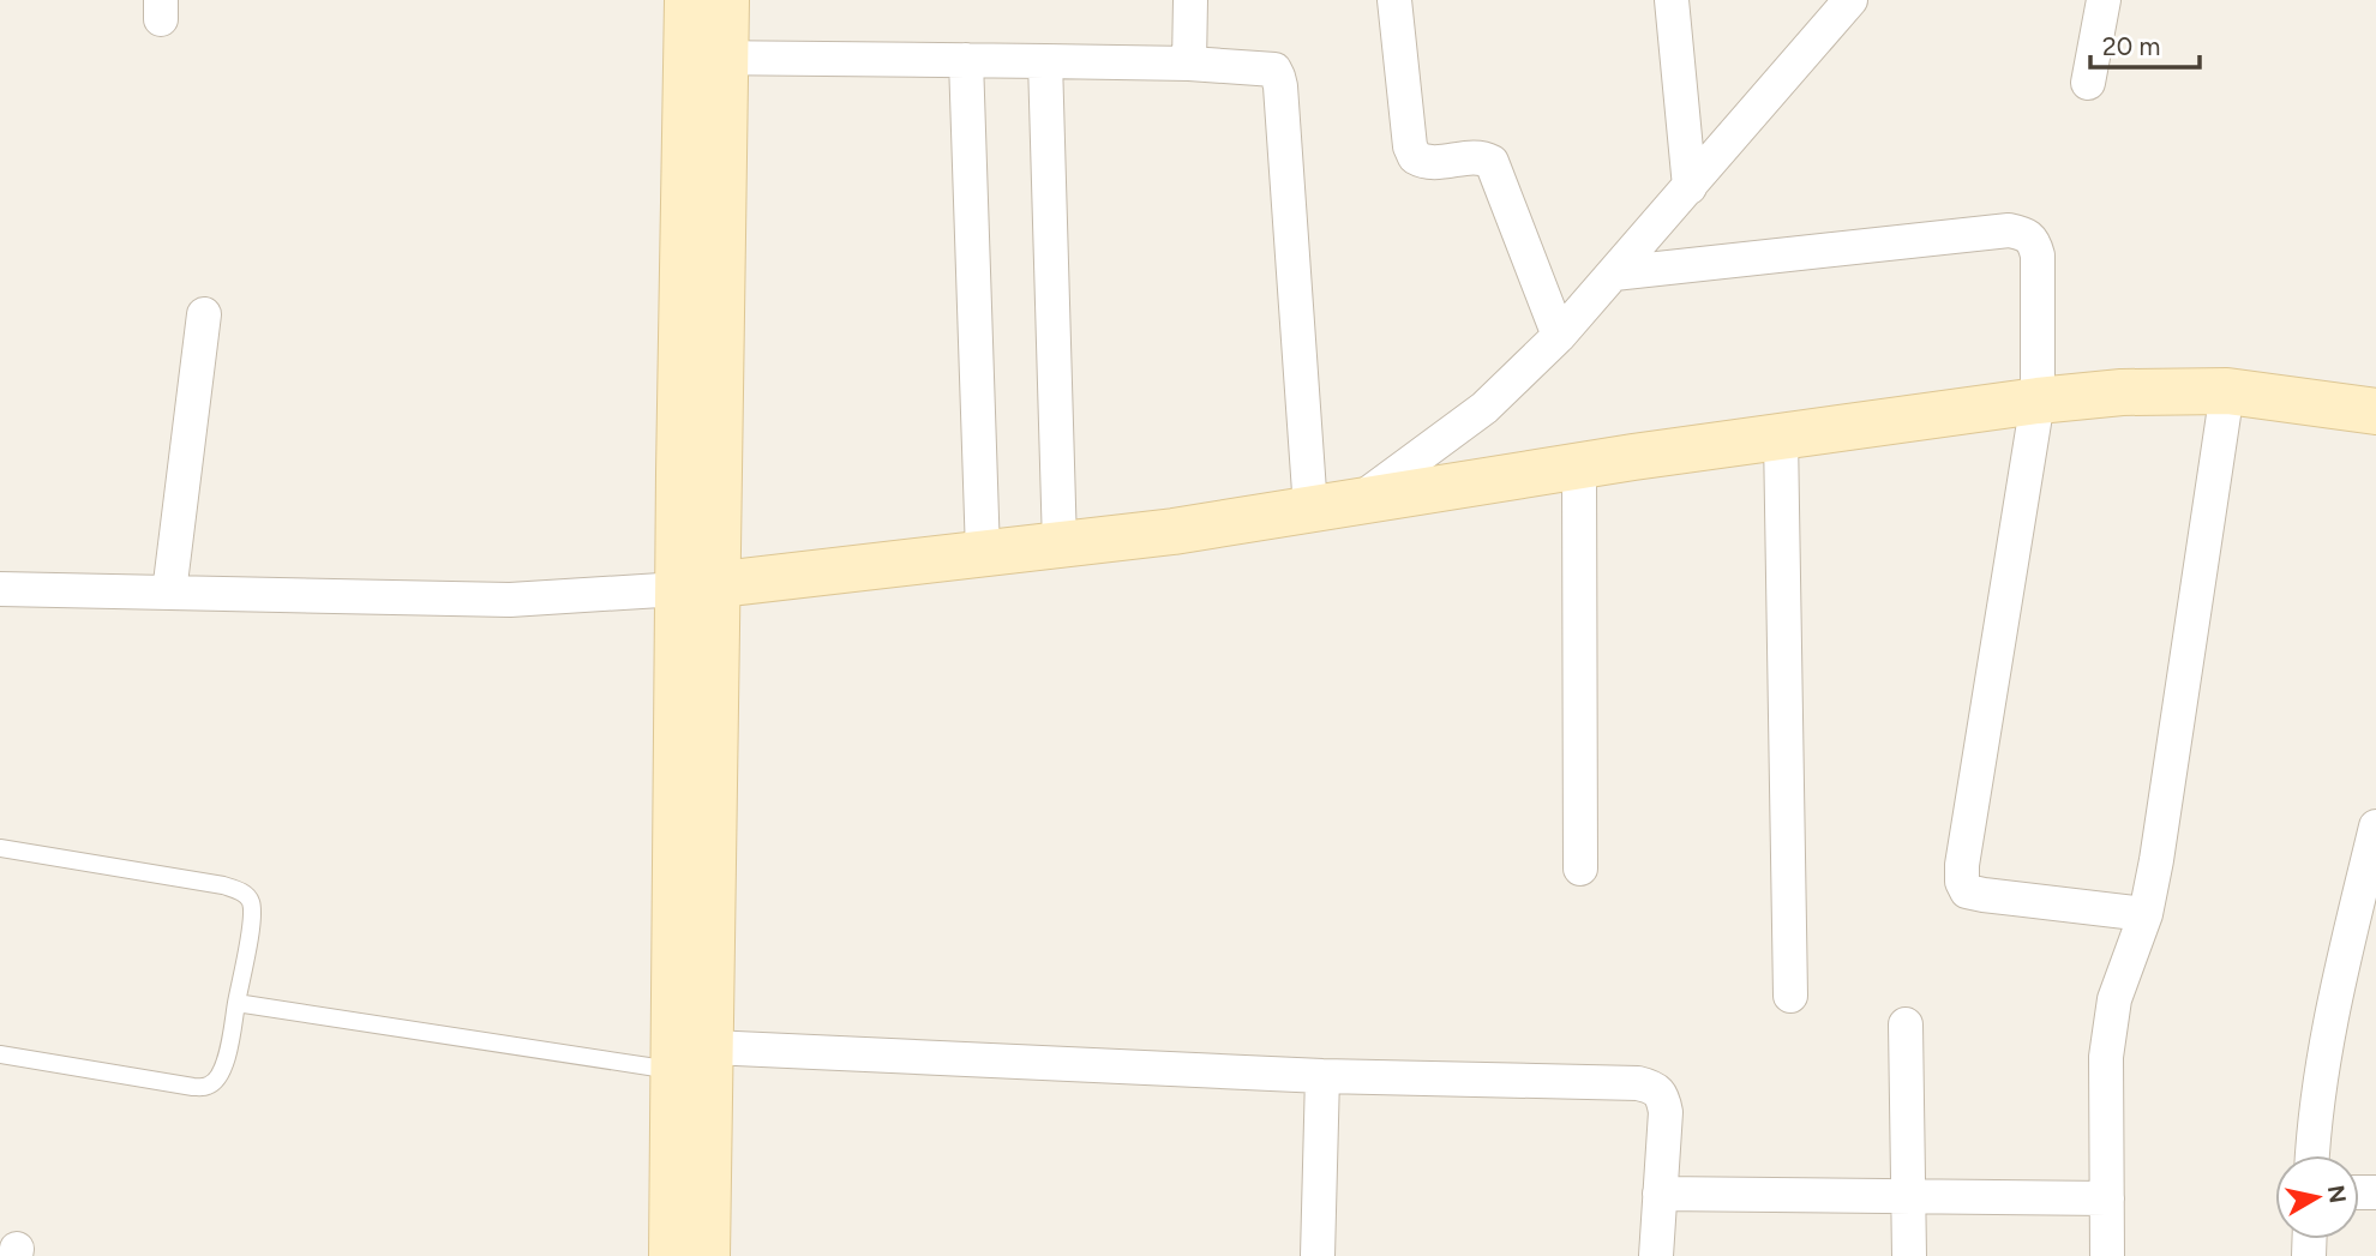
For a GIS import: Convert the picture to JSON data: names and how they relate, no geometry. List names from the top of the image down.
{
  "scale_bar": "20 m",
  "north": "right"
}
